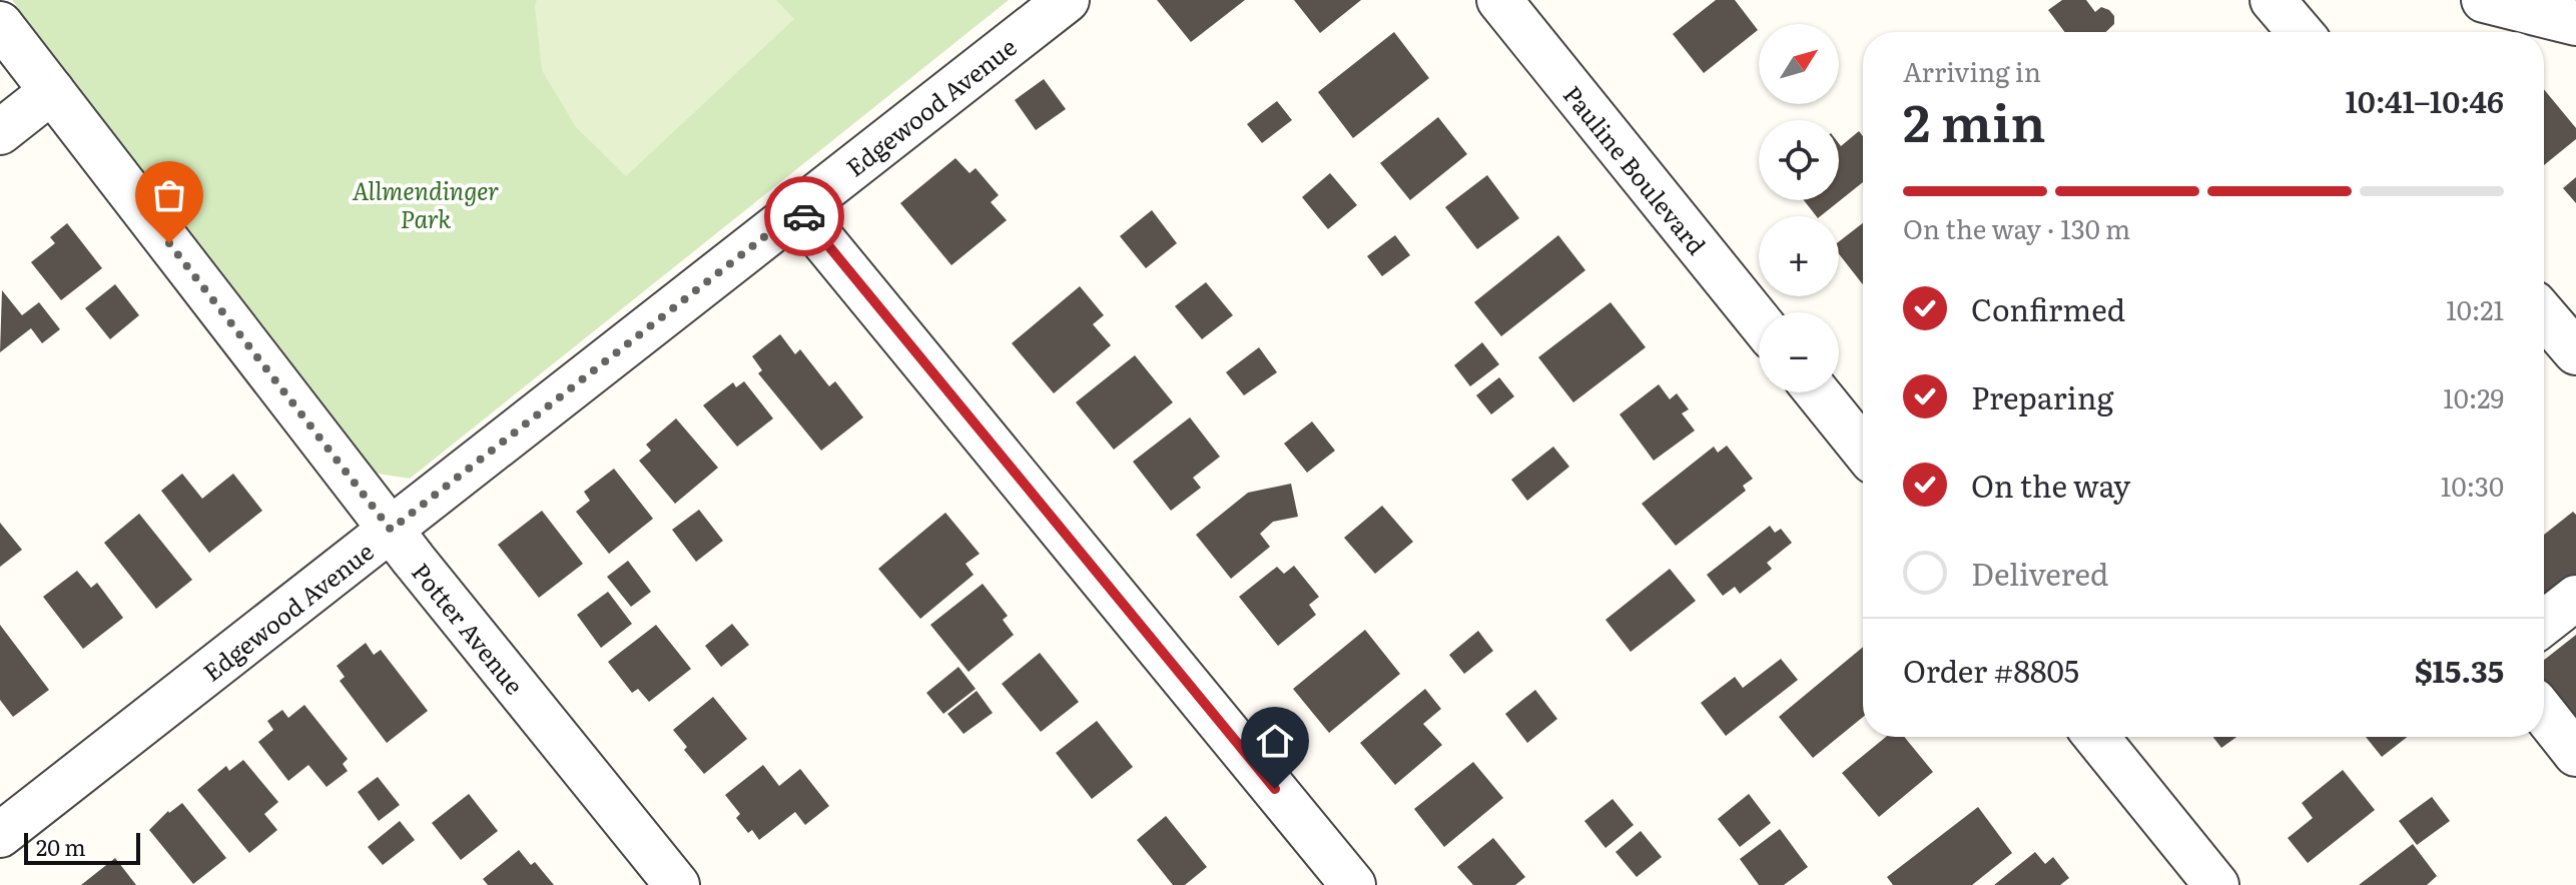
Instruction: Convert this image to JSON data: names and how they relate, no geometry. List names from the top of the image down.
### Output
{
  "streets": {
    "street": ["Edgewood Avenue", "Pauline Boulevard", "Potter Avenue"]
  },
  "crossings": [
    ["Edgewood Avenue", "Potter Avenue"]
  ],
  "parks": ["Allmendinger Park"],
  "scale_bar": "20 m",
  "north": "top right",
  "page": {
    "map_buttons": ["+", "−"],
    "heading": ["2 min", "Arriving in", "10:41–10:46"],
    "panel": ["Order #8805", "$15.35"],
    "bar": "On the way · 130 m",
    "list": [
      ["Confirmed", "10:21"],
      ["Preparing", "10:29"],
      ["On the way", "10:30"],
      "Delivered"
    ],
    "scale": "20 m"
  }
}
